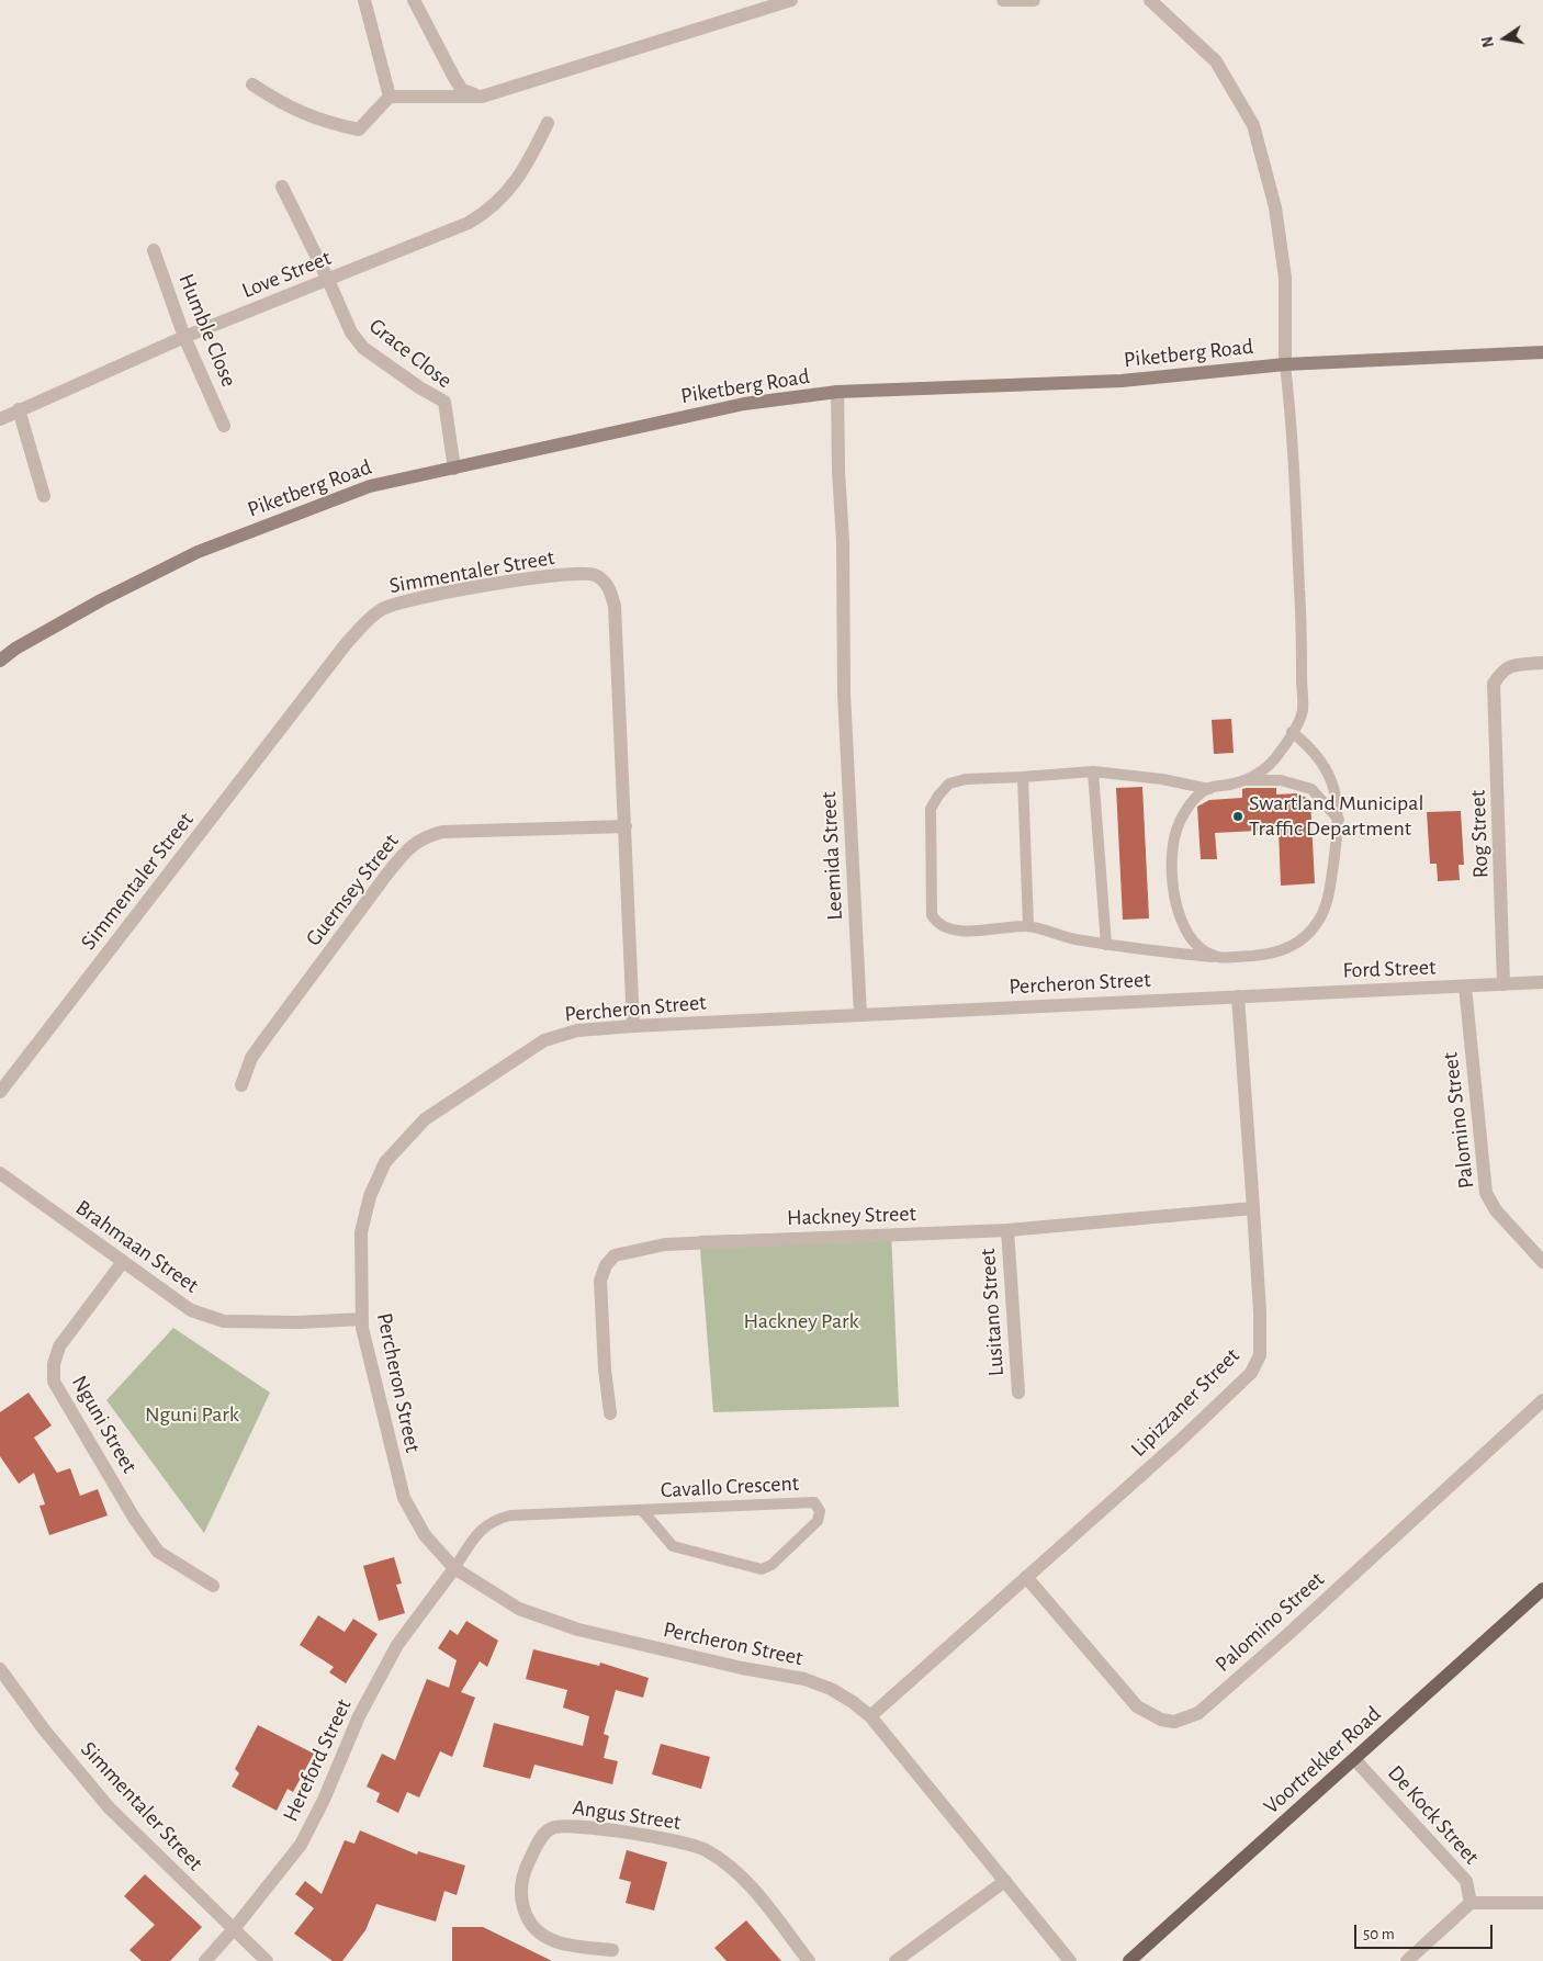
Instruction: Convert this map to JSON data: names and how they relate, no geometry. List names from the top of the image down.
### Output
{
  "streets": {
    "main road": ["Voortrekker Road"],
    "street": [
      "Love Street",
      "Humble Close",
      "Grace Close",
      "Piketberg Road",
      "Simmentaler Street",
      "Rog Street",
      "Leemida Street",
      "Guernsey Street",
      "Ford Street",
      "Percheron Street",
      "Palomino Street",
      "Hackney Street",
      "Brahmaan Street",
      "Lusitano Street",
      "Lipizzaner Street",
      "Nguni Street",
      "Hereford Street",
      "Angus Street",
      "De Kock Street"
    ],
    "lane": ["Cavallo Crescent"]
  },
  "crossings": [
    ["Love Street", "Humble Close"],
    ["Love Street", "Grace Close"],
    ["Grace Close", "Piketberg Road"],
    ["Piketberg Road", "Leemida Street"],
    ["Simmentaler Street", "Guernsey Street"],
    ["Simmentaler Street", "Percheron Street"],
    ["Simmentaler Street", "Hereford Street"],
    ["Rog Street", "Ford Street"],
    ["Leemida Street", "Percheron Street"],
    ["Ford Street", "Percheron Street"],
    ["Ford Street", "Palomino Street"],
    ["Ford Street", "Lipizzaner Street"],
    ["Percheron Street", "Brahmaan Street"],
    ["Percheron Street", "Lipizzaner Street"],
    ["Percheron Street", "Cavallo Crescent"],
    ["Percheron Street", "Hereford Street"],
    ["Palomino Street", "Lipizzaner Street"],
    ["Hackney Street", "Lusitano Street"],
    ["Hackney Street", "Lipizzaner Street"],
    ["Brahmaan Street", "Nguni Street"],
    ["Cavallo Crescent", "Hereford Street"],
    ["Voortrekker Road", "De Kock Street"]
  ],
  "parks": ["Hackney Park", "Nguni Park"],
  "places": ["Swartland Municipal Traffic Department"],
  "scale_bar": "50 m",
  "north": "left"
}
